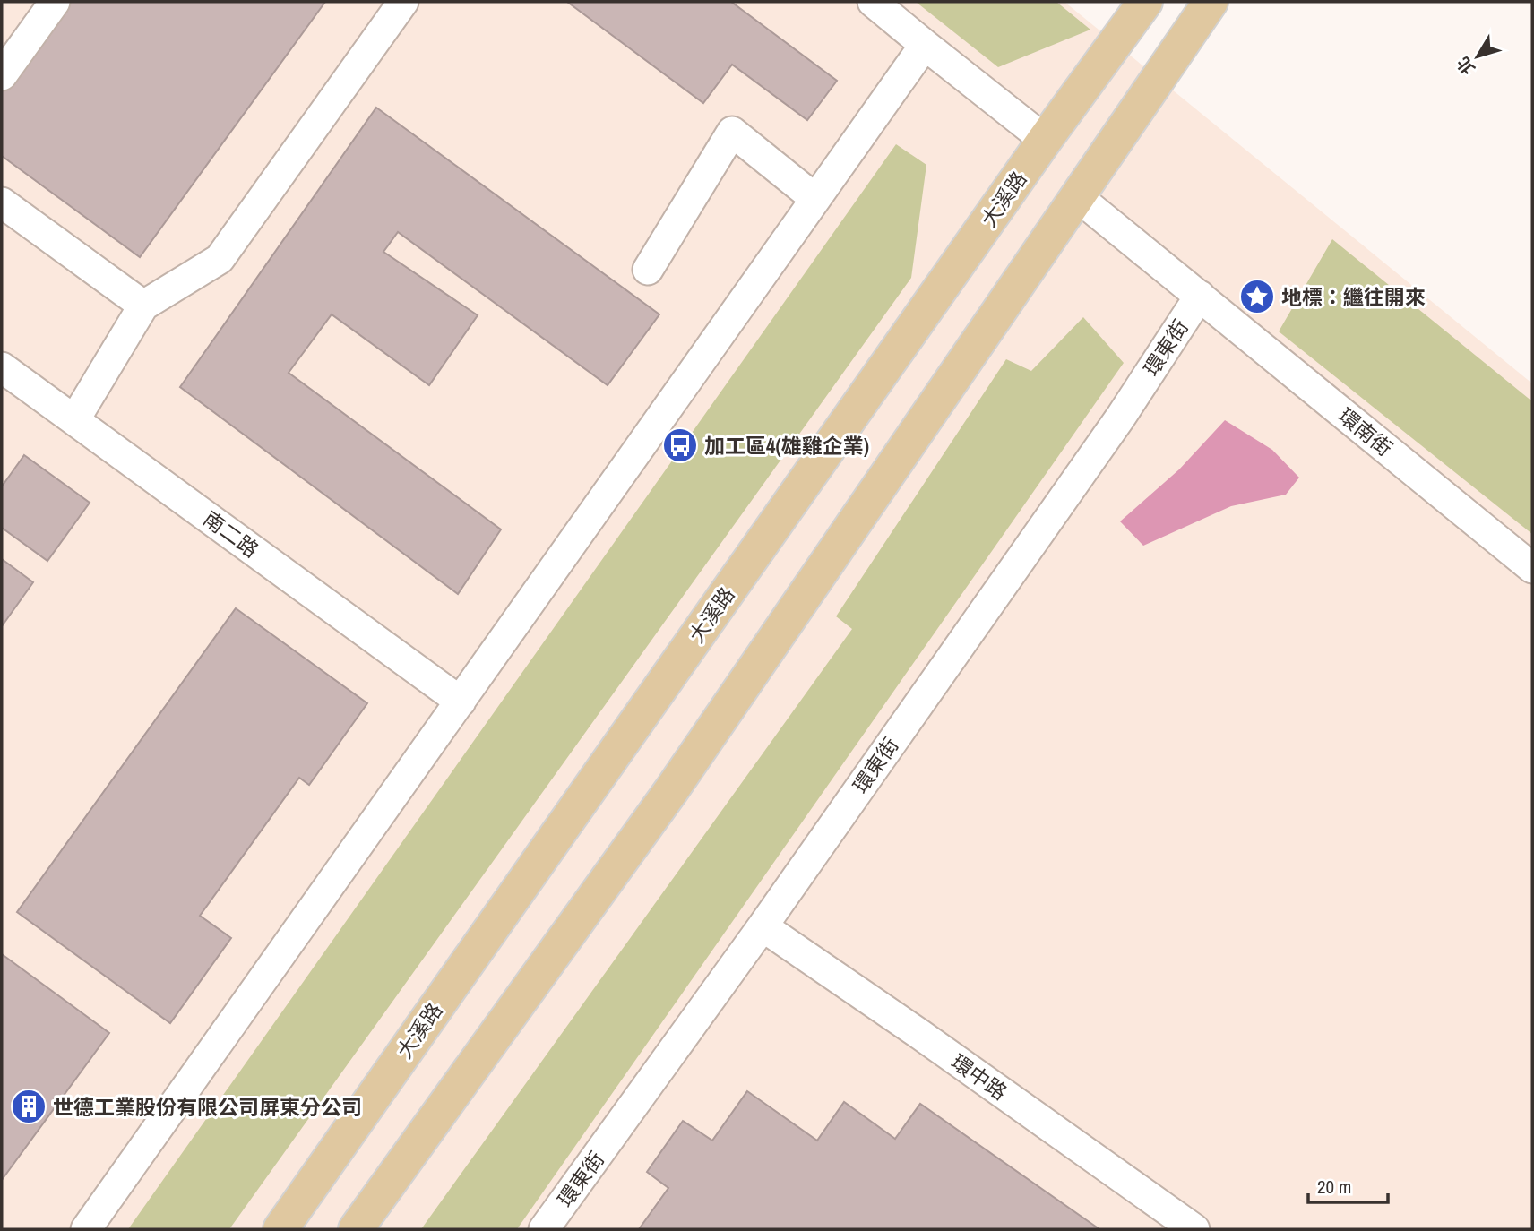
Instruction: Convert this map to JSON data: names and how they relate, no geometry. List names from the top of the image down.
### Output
{
  "streets": {
    "main road": ["大溪路"],
    "street": [
      "環東街",
      "環南街",
      "南二路",
      "環中路"
    ]
  },
  "crossings": [
    ["環東街", "環南街"],
    ["環東街", "環中路"]
  ],
  "places": {
    "place": ["地標：繼往開來"],
    "bus stop": ["加工區4(雄雞企業)"],
    "building": ["世德工業股份有限公司屏東分公司"]
  },
  "scale_bar": "20 m",
  "north": "bottom left"
}
